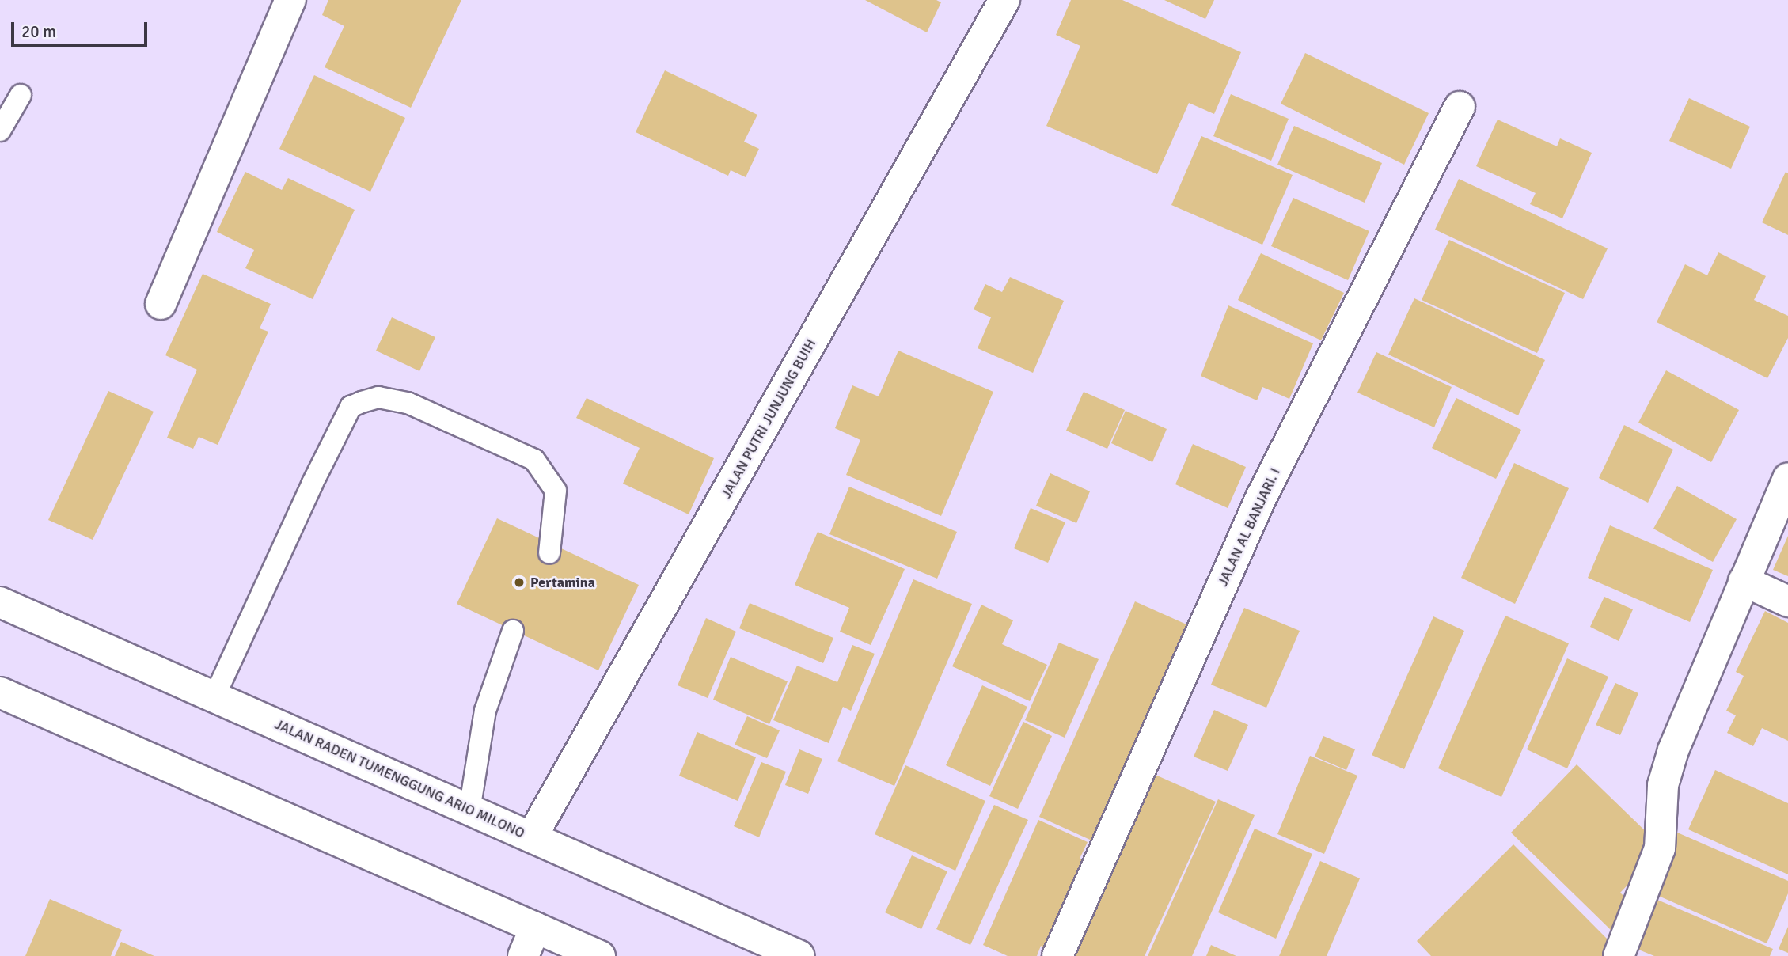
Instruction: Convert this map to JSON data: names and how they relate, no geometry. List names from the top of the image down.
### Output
{
  "streets": {
    "main road": ["JALAN PUTRI JUNJUNG BUIH", "JALAN AL BANJARI. I", "JALAN RADEN TUMENGGUNG ARIO MILONO"]
  },
  "crossings": [
    ["JALAN PUTRI JUNJUNG BUIH", "JALAN RADEN TUMENGGUNG ARIO MILONO"]
  ],
  "places": ["Pertamina"],
  "scale_bar": "20 m"
}
